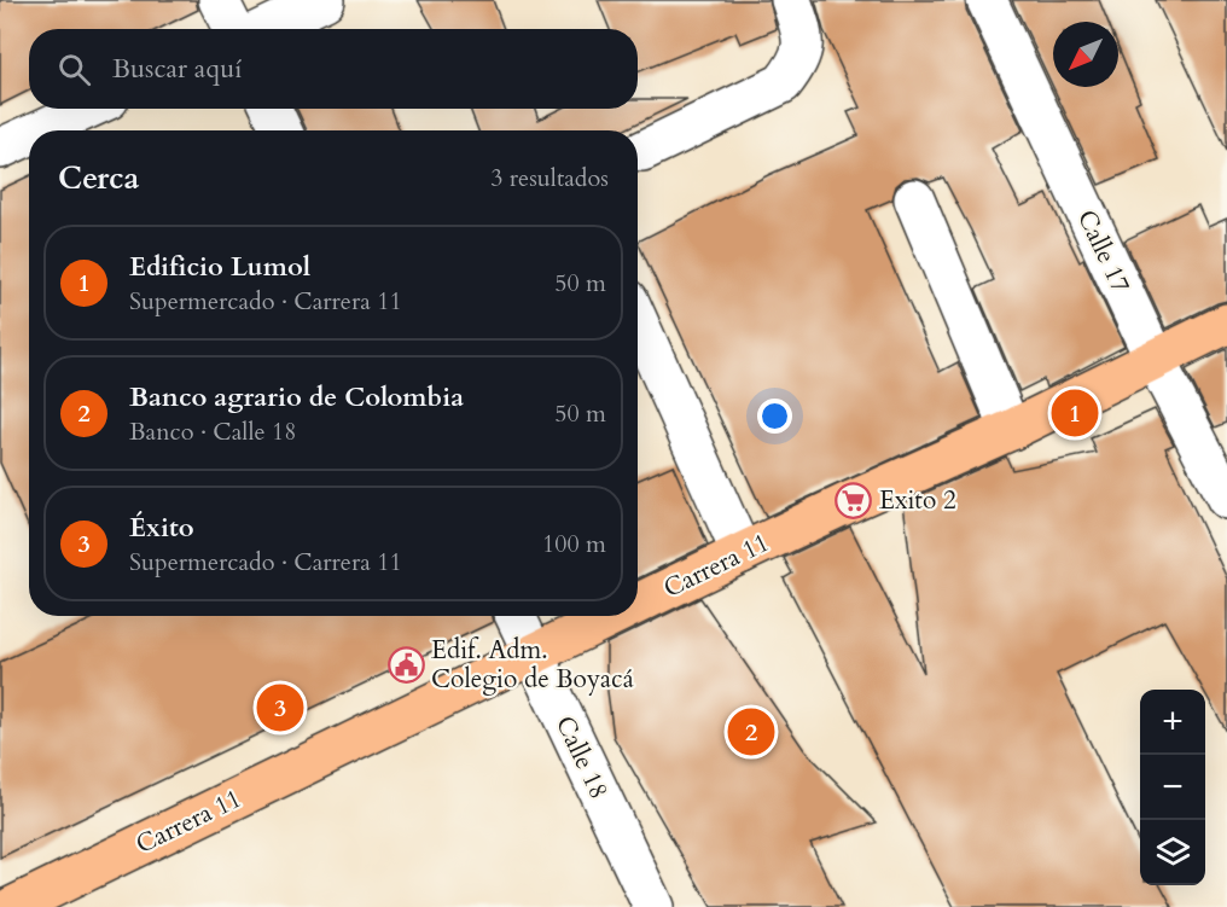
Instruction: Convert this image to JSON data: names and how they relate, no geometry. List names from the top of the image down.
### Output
{
  "streets": {
    "main road": ["Carrera 11"],
    "street": ["Calle 17", "Calle 18"]
  },
  "crossings": [
    ["Calle 17", "Carrera 11"],
    ["Carrera 11", "Calle 18"]
  ],
  "places": {
    "supermarket": ["Exito 2"],
    "public building": ["Edif. Adm. Colegio de Boyacá"]
  },
  "north": "bottom left",
  "page": {
    "search": "Buscar aquí",
    "heading": ["Cerca", "3 resultados"],
    "list": [
      {
        "mark": "1",
        "name": "Edificio Lumol",
        "note": "Supermercado · Carrera 11",
        "value": "50 m"
      },
      {
        "mark": "2",
        "name": "Banco agrario de Colombia",
        "note": "Banco · Calle 18",
        "value": "50 m"
      },
      {
        "mark": "3",
        "name": "Éxito",
        "note": "Supermercado · Carrera 11",
        "value": "100 m"
      }
    ],
    "pins": ["1", "3", "2"],
    "map_buttons": ["+", "−"]
  }
}
